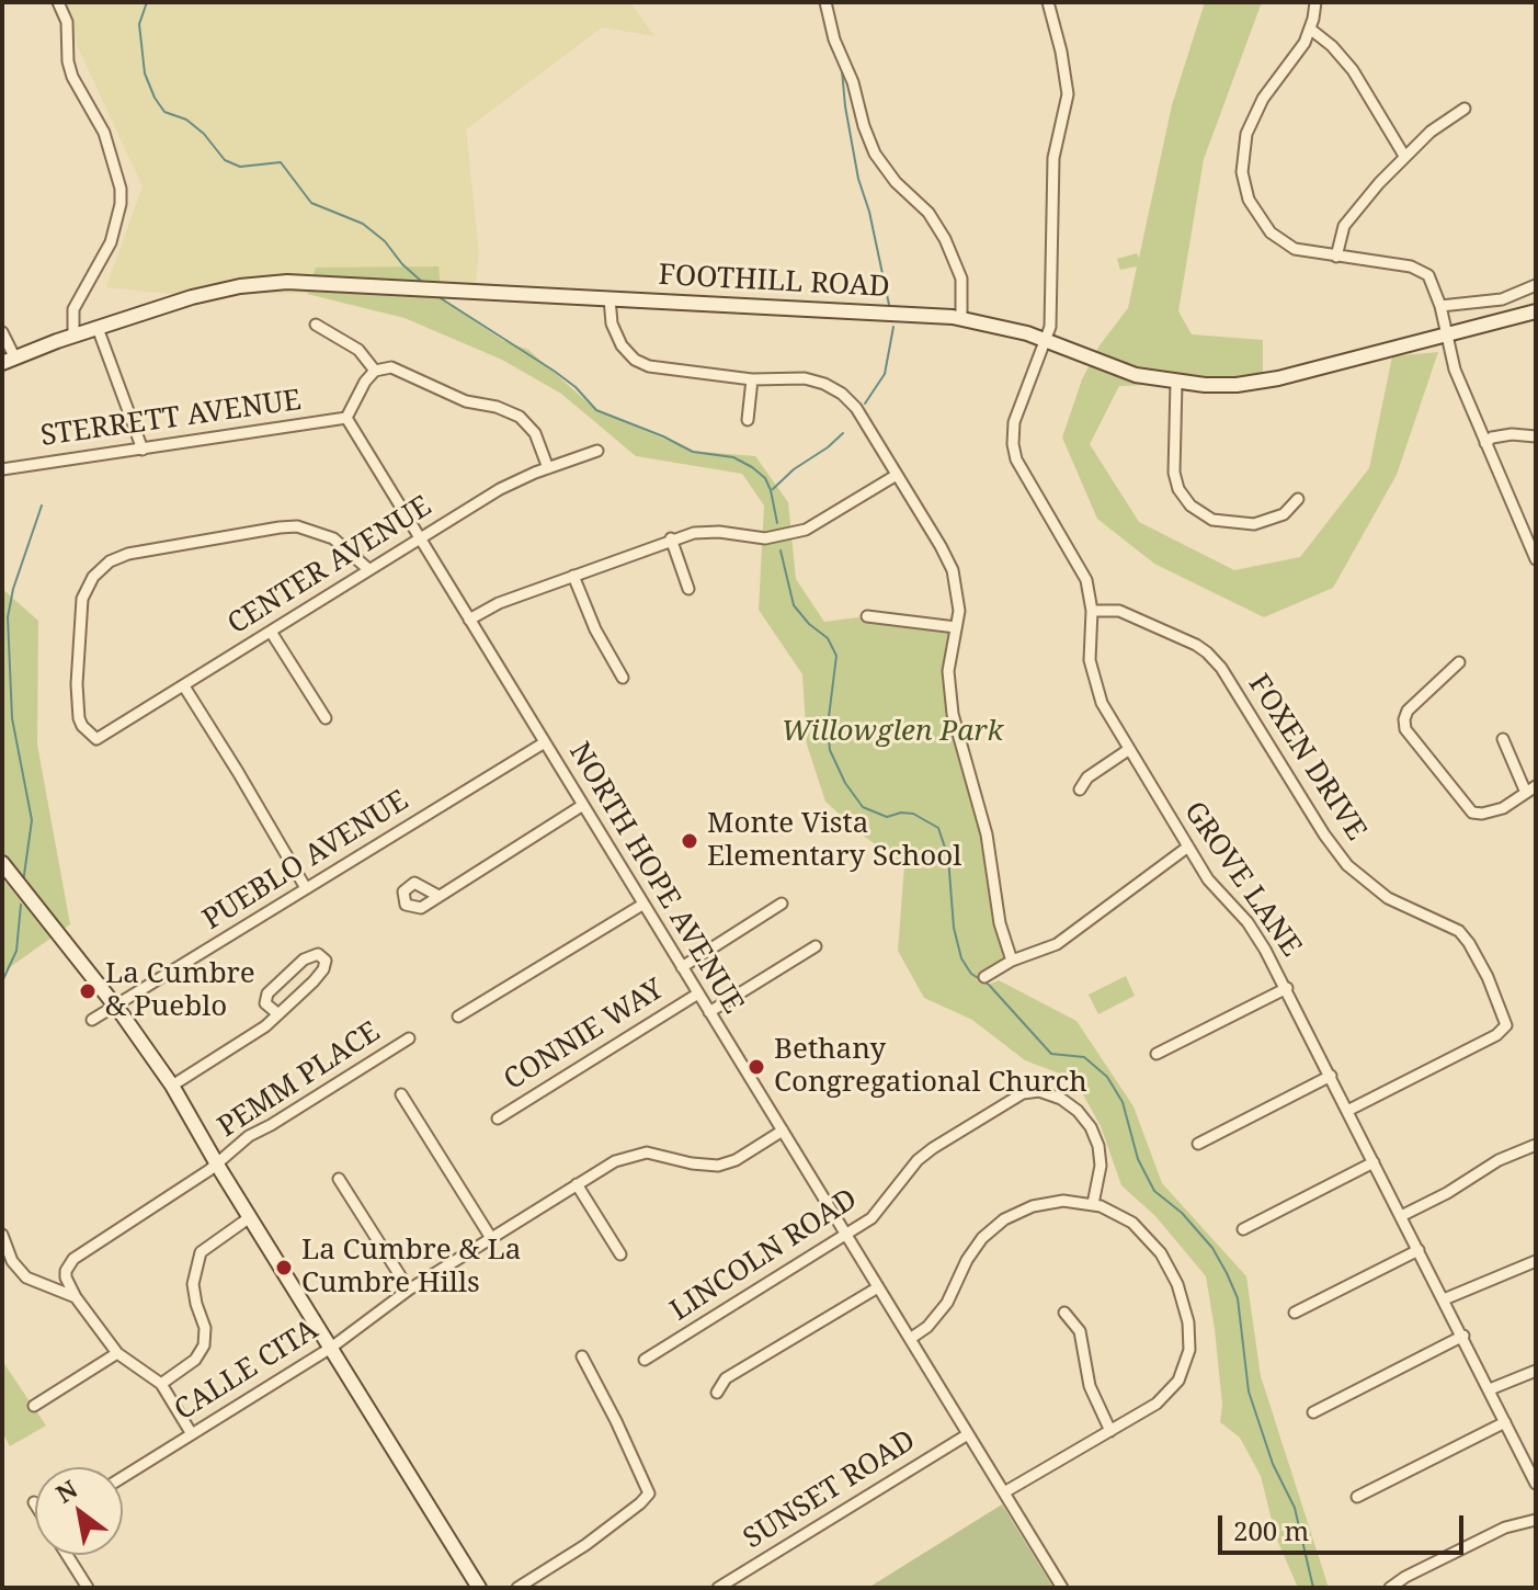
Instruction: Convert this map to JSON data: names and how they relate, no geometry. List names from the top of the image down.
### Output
{
  "streets": {
    "main road": ["FOOTHILL ROAD"],
    "street": [
      "STERRETT AVENUE",
      "CENTER AVENUE",
      "FOXEN DRIVE",
      "PUEBLO AVENUE",
      "NORTH HOPE AVENUE",
      "GROVE LANE",
      "CONNIE WAY",
      "PEMM PLACE",
      "LINCOLN ROAD",
      "CALLE CITA",
      "SUNSET ROAD"
    ]
  },
  "crossings": [
    ["FOOTHILL ROAD", "GROVE LANE"],
    ["STERRETT AVENUE", "NORTH HOPE AVENUE"],
    ["CENTER AVENUE", "NORTH HOPE AVENUE"],
    ["FOXEN DRIVE", "GROVE LANE"],
    ["PUEBLO AVENUE", "NORTH HOPE AVENUE"],
    ["NORTH HOPE AVENUE", "CONNIE WAY"],
    ["NORTH HOPE AVENUE", "LINCOLN ROAD"],
    ["NORTH HOPE AVENUE", "CALLE CITA"],
    ["NORTH HOPE AVENUE", "SUNSET ROAD"],
    ["LINCOLN ROAD", "SUNSET ROAD"]
  ],
  "parks": ["Willowglen Park"],
  "places": [
    "Monte Vista Elementary School",
    "La Cumbre & Pueblo",
    "Bethany Congregational Church",
    "La Cumbre & La Cumbre Hills"
  ],
  "scale_bar": "200 m",
  "north": "top left"
}
